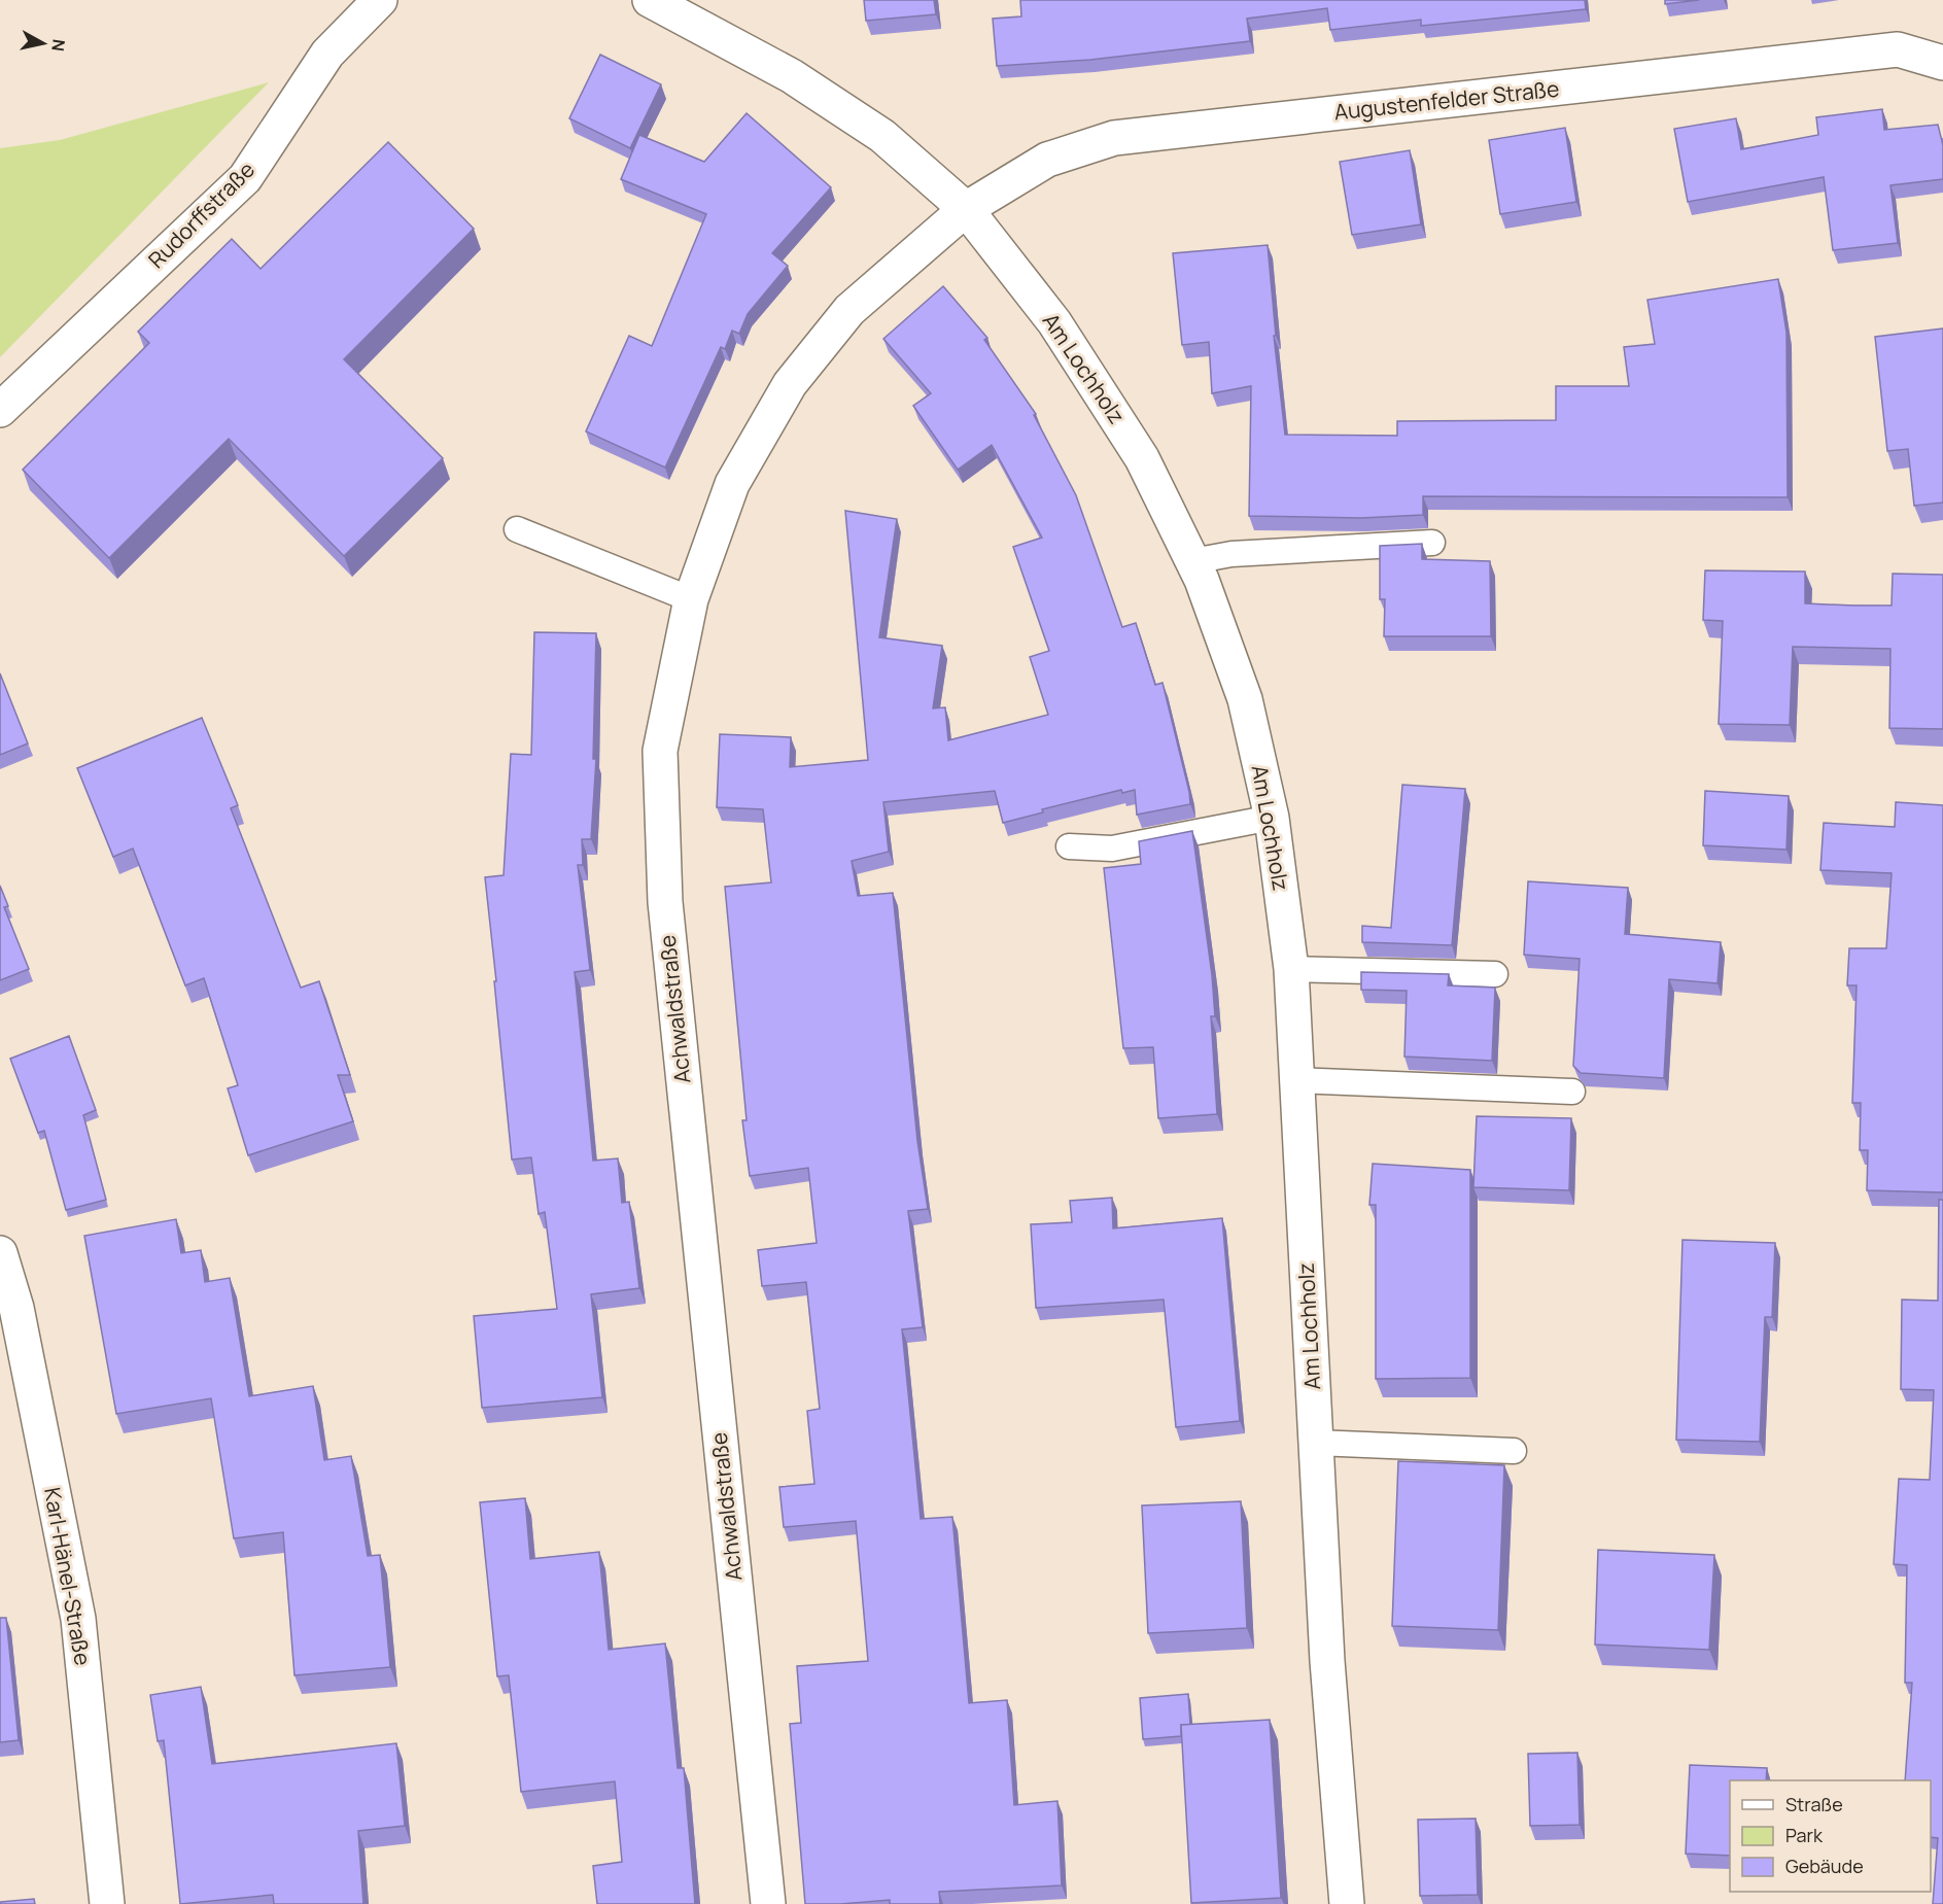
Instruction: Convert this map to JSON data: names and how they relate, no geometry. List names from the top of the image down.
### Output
{
  "streets": {
    "street": [
      "Augustenfelder Straße",
      "Rudorffstraße",
      "Am Lochholz",
      "Achwaldstraße",
      "Karl-Hänel-Straße"
    ]
  },
  "crossings": [
    ["Augustenfelder Straße", "Am Lochholz"],
    ["Augustenfelder Straße", "Achwaldstraße"],
    ["Am Lochholz", "Achwaldstraße"]
  ],
  "legend": ["Straße", "Park", "Gebäude"],
  "north": "right"
}
